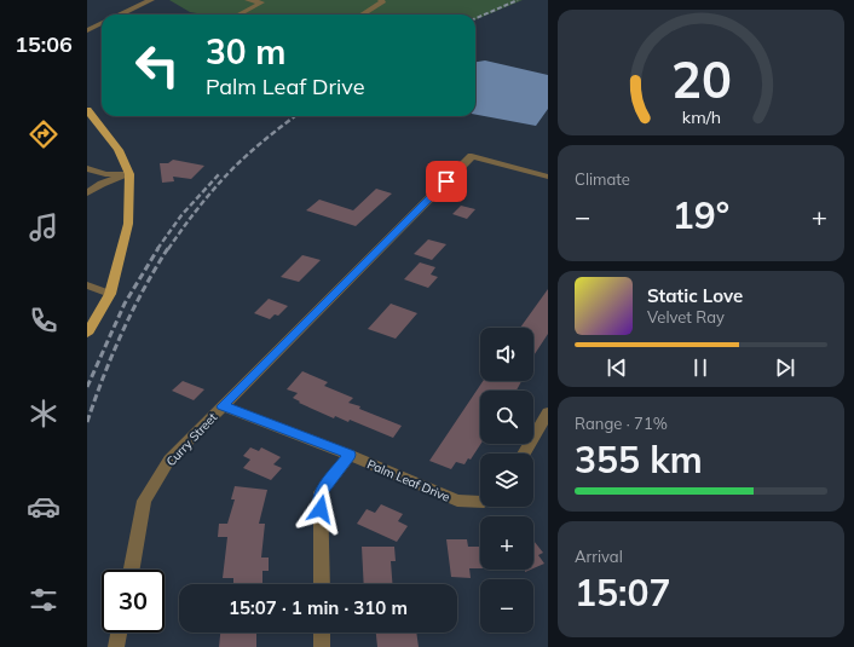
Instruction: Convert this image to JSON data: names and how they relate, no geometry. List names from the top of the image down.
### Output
{
  "streets": {
    "street": ["Curry Street", "Palm Leaf Drive"]
  },
  "crossings": [
    ["Curry Street", "Palm Leaf Drive"]
  ],
  "page": {
    "tabs": "15:06",
    "turn": ["30 m", "Palm Leaf Drive"],
    "tile": [
      "Climate",
      ["Range · 71%", "355 km"],
      ["Arrival", "15:07"]
    ],
    "heat": ["−", "19°", "+"],
    "song": ["Static Love", "Velvet Ray"],
    "map_buttons": ["+", "−"],
    "limit": "30",
    "trip": "15:07 · 1 min · 310 m",
    "gauge": ["20", "km/h"]
  }
}
